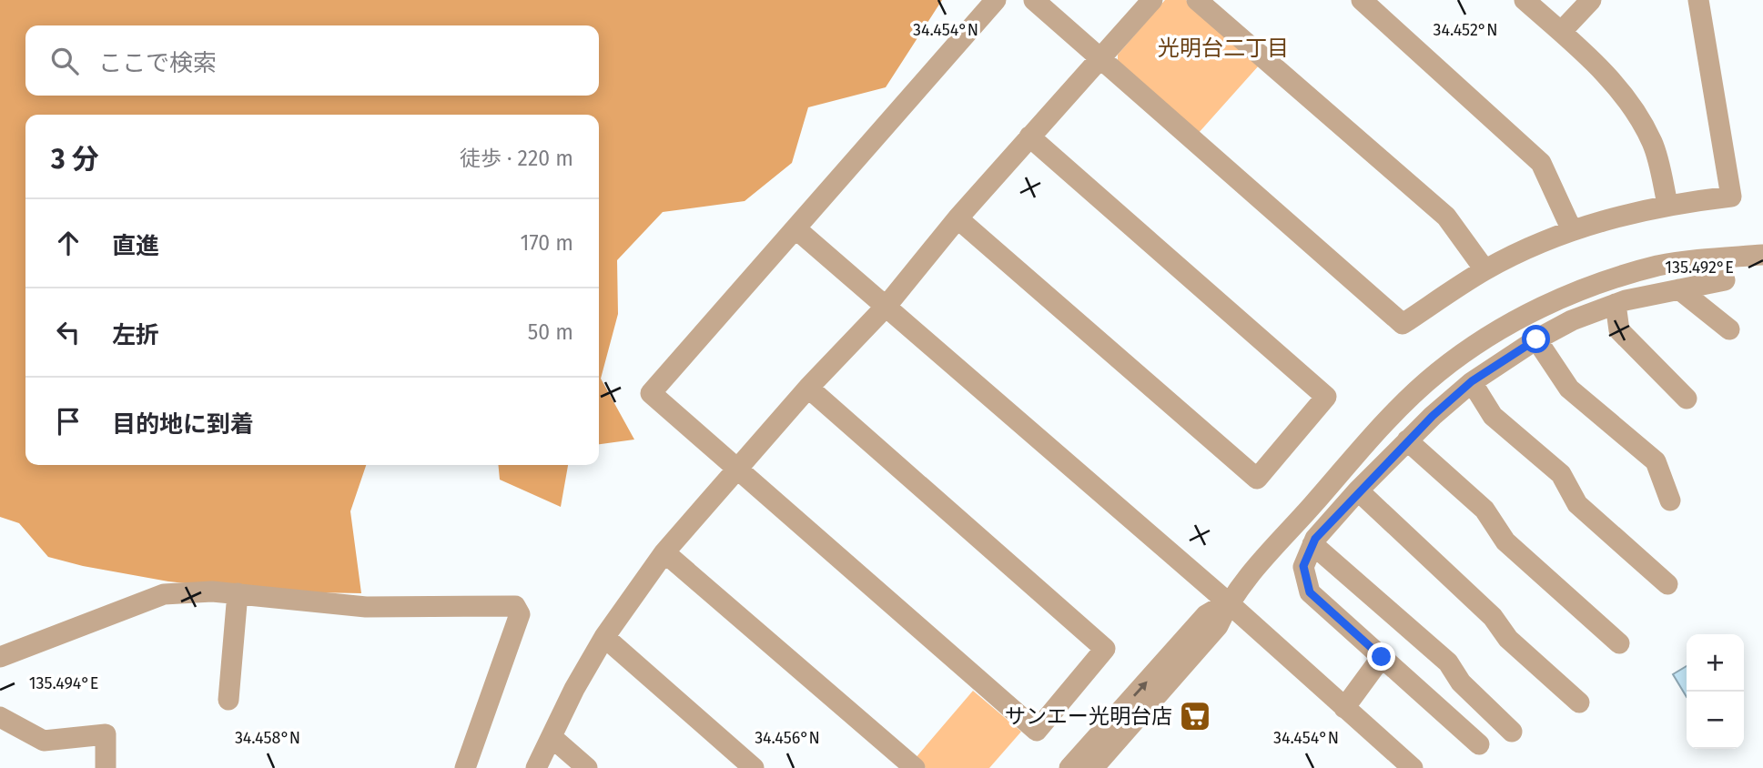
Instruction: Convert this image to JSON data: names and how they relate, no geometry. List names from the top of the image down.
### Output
{
  "districts": ["光明台二丁目"],
  "places": {
    "supermarket": ["サンエー光明台店"]
  },
  "page": {
    "search": "ここで検索",
    "heading": ["3 分", "徒歩 · 220 m"],
    "list": [
      ["直進", "170 m"],
      ["左折", "50 m"],
      "目的地に到着"
    ],
    "map_buttons": ["+", "−"]
  },
  "coordinates": [
    "34.454°N",
    "34.452°N",
    "135.492°E",
    "135.494°E",
    "34.458°N",
    "34.456°N"
  ]
}
